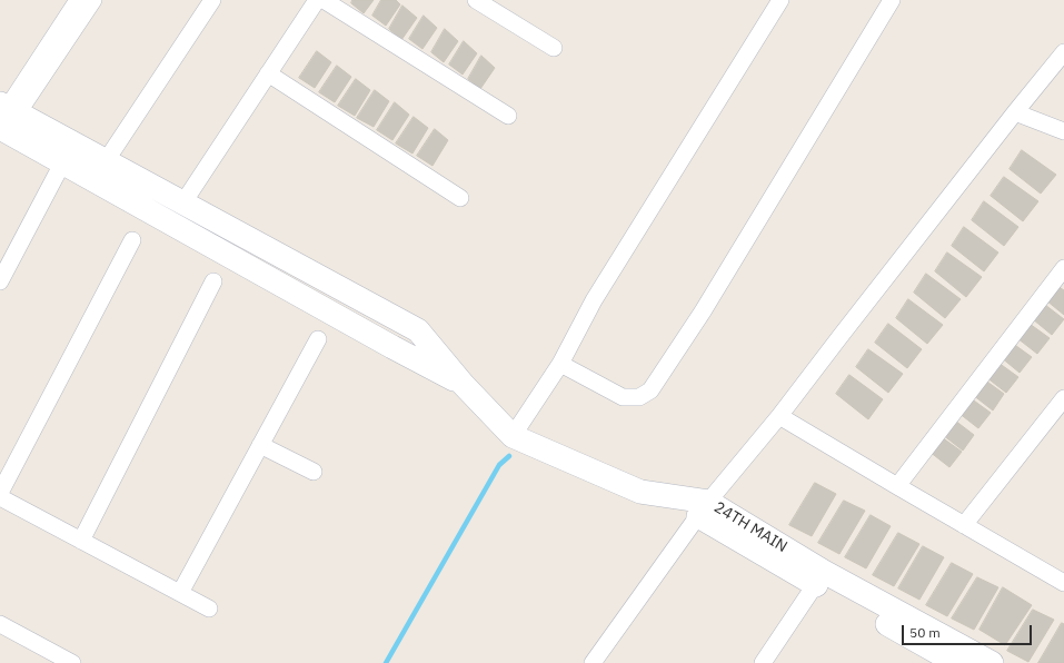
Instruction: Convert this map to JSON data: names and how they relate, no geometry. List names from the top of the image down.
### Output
{
  "streets": {
    "street": ["24TH MAIN"]
  },
  "scale_bar": "50 m"
}
